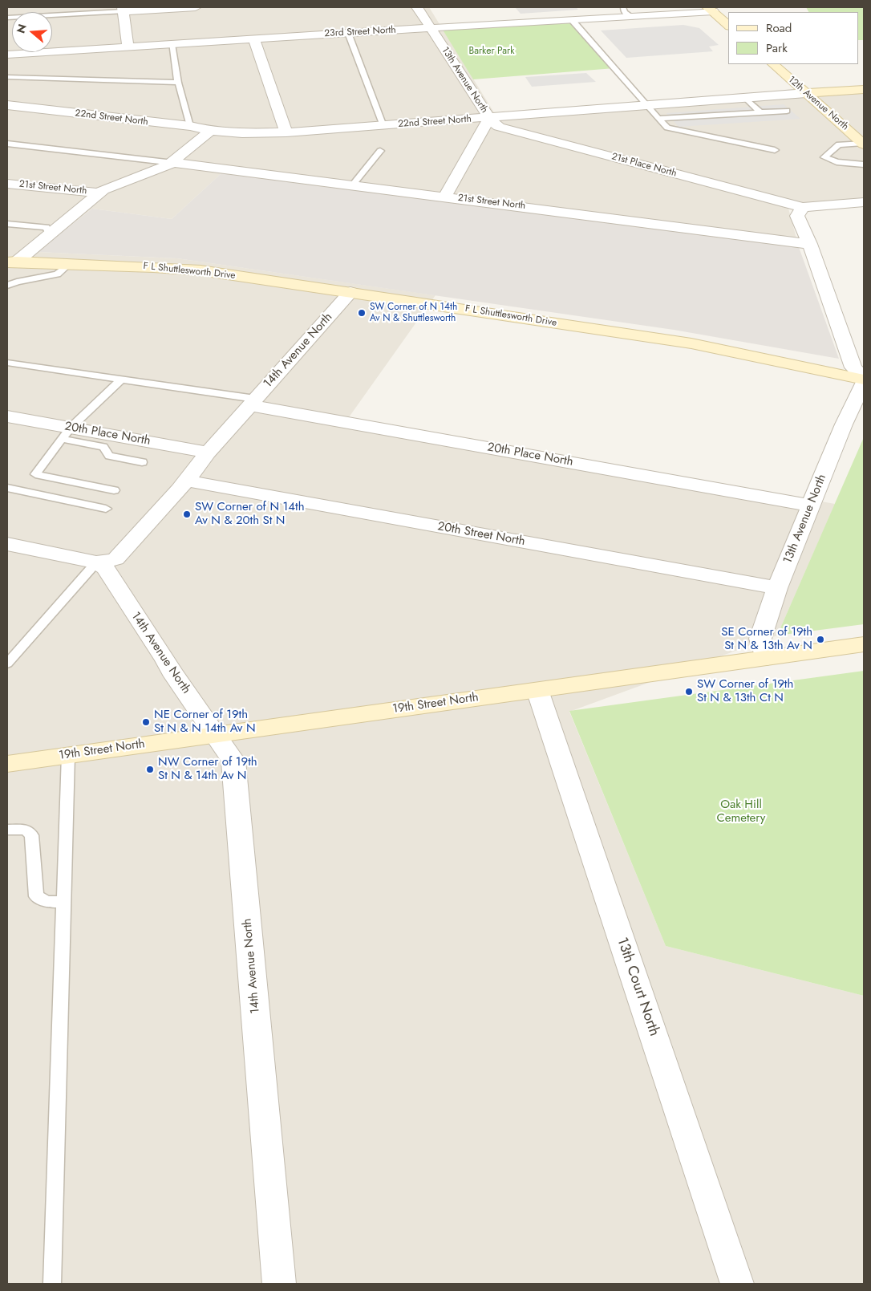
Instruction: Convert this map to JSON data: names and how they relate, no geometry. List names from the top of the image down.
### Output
{
  "streets": {
    "street": [
      "23rd Street North",
      "13th Avenue North",
      "12th Avenue North",
      "22nd Street North",
      "21st Place North",
      "21st Street North",
      "F L Shuttlesworth Drive",
      "14th Avenue North",
      "20th Place North",
      "20th Street North",
      "19th Street North",
      "13th Court North"
    ]
  },
  "crossings": [
    ["23rd Street North", "13th Avenue North"],
    ["13th Avenue North", "22nd Street North"],
    ["13th Avenue North", "21st Place North"],
    ["13th Avenue North", "21st Street North"],
    ["13th Avenue North", "20th Place North"],
    ["13th Avenue North", "20th Street North"],
    ["13th Avenue North", "19th Street North"],
    ["12th Avenue North", "22nd Street North"],
    ["22nd Street North", "21st Place North"],
    ["F L Shuttlesworth Drive", "14th Avenue North"],
    ["14th Avenue North", "20th Place North"],
    ["14th Avenue North", "20th Street North"],
    ["14th Avenue North", "19th Street North"],
    ["19th Street North", "13th Court North"]
  ],
  "parks": ["Barker Park", "Oak Hill Cemetery"],
  "places": [
    "SW Corner of N 14th Av N & Shuttlesworth",
    "SW Corner of N 14th Av N & 20th St N",
    "SE Corner of 19th St N & 13th Av N",
    "SW Corner of 19th St N & 13th Ct N",
    "NE Corner of 19th St N & N 14th Av N",
    "NW Corner of 19th St N & 14th Av N"
  ],
  "legend": ["Road", "Park"],
  "north": "left"
}
